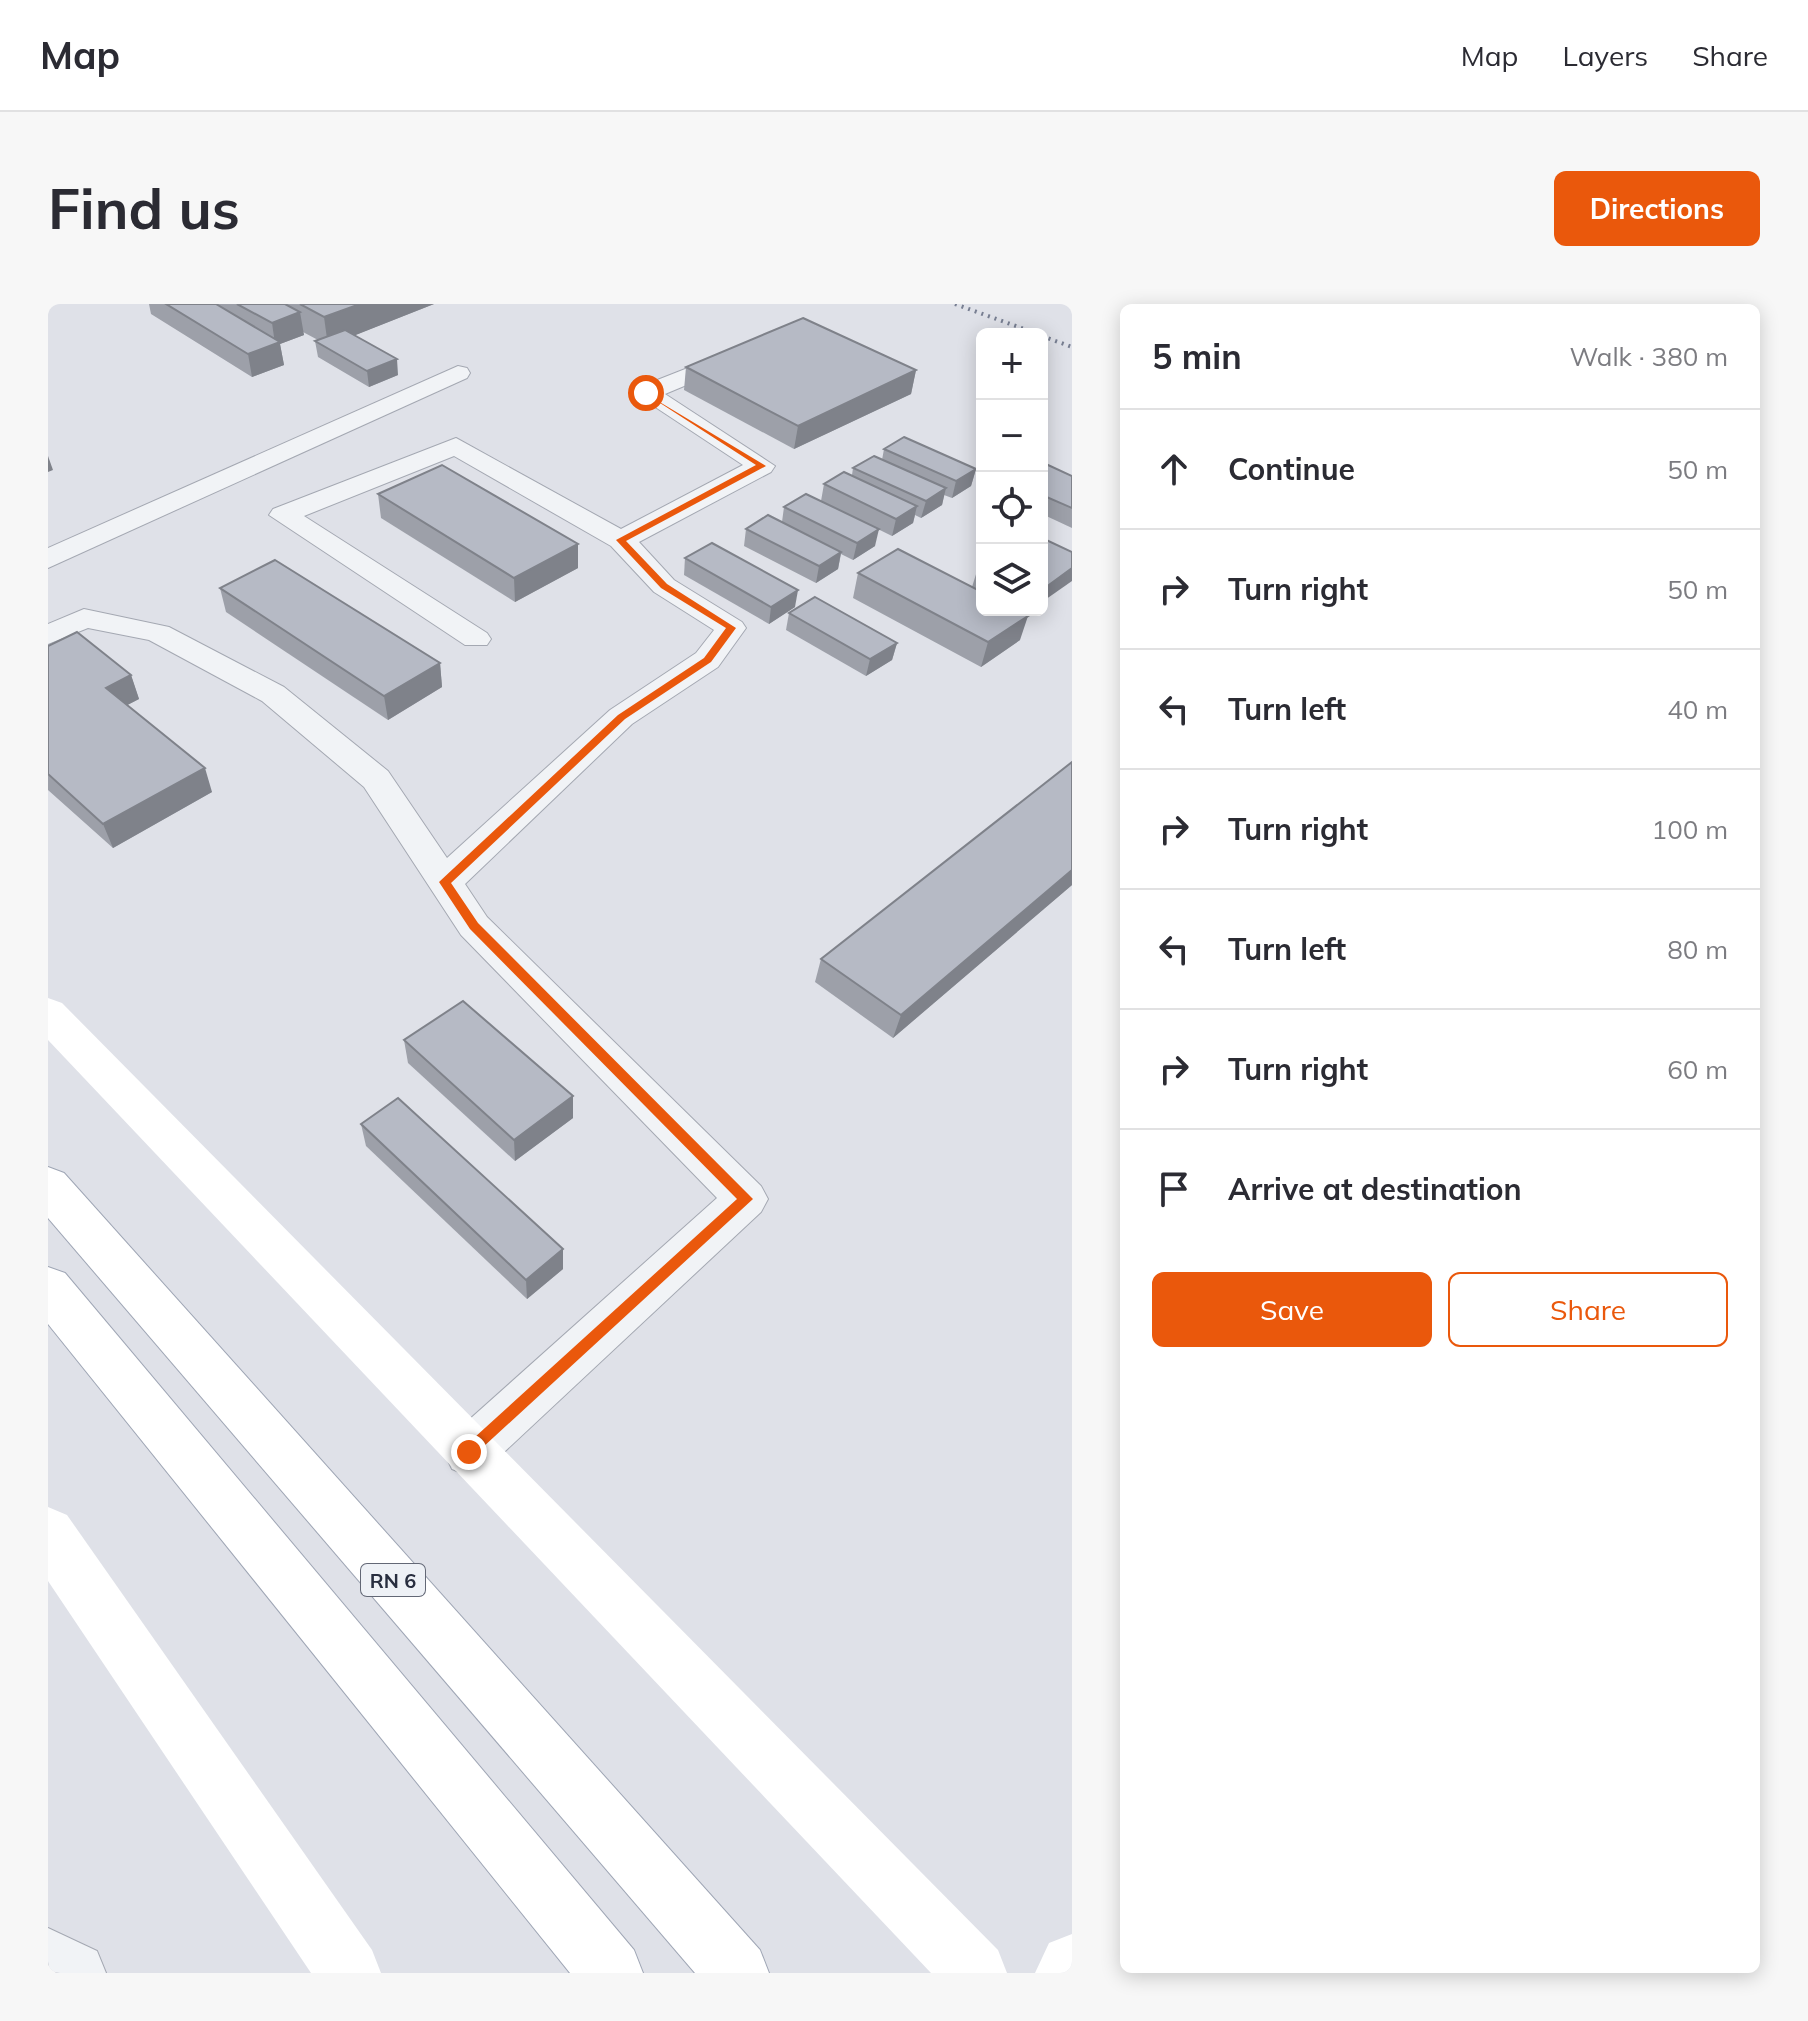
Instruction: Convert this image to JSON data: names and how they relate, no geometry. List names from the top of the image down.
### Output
{
  "streets": {
    "main road": ["RN 6"]
  },
  "page": {
    "header": "Map",
    "nav": ["Map", "Layers", "Share"],
    "buttons": [
      "Directions",
      ["Save", "Share"]
    ],
    "title": "Find us",
    "heading": ["5 min", "Walk · 380 m"],
    "map_buttons": ["+", "−"],
    "list": [
      ["Continue", "50 m"],
      ["Turn right", "50 m"],
      ["Turn left", "40 m"],
      ["Turn right", "100 m"],
      ["Turn left", "80 m"],
      ["Turn right", "60 m"],
      "Arrive at destination"
    ]
  }
}
